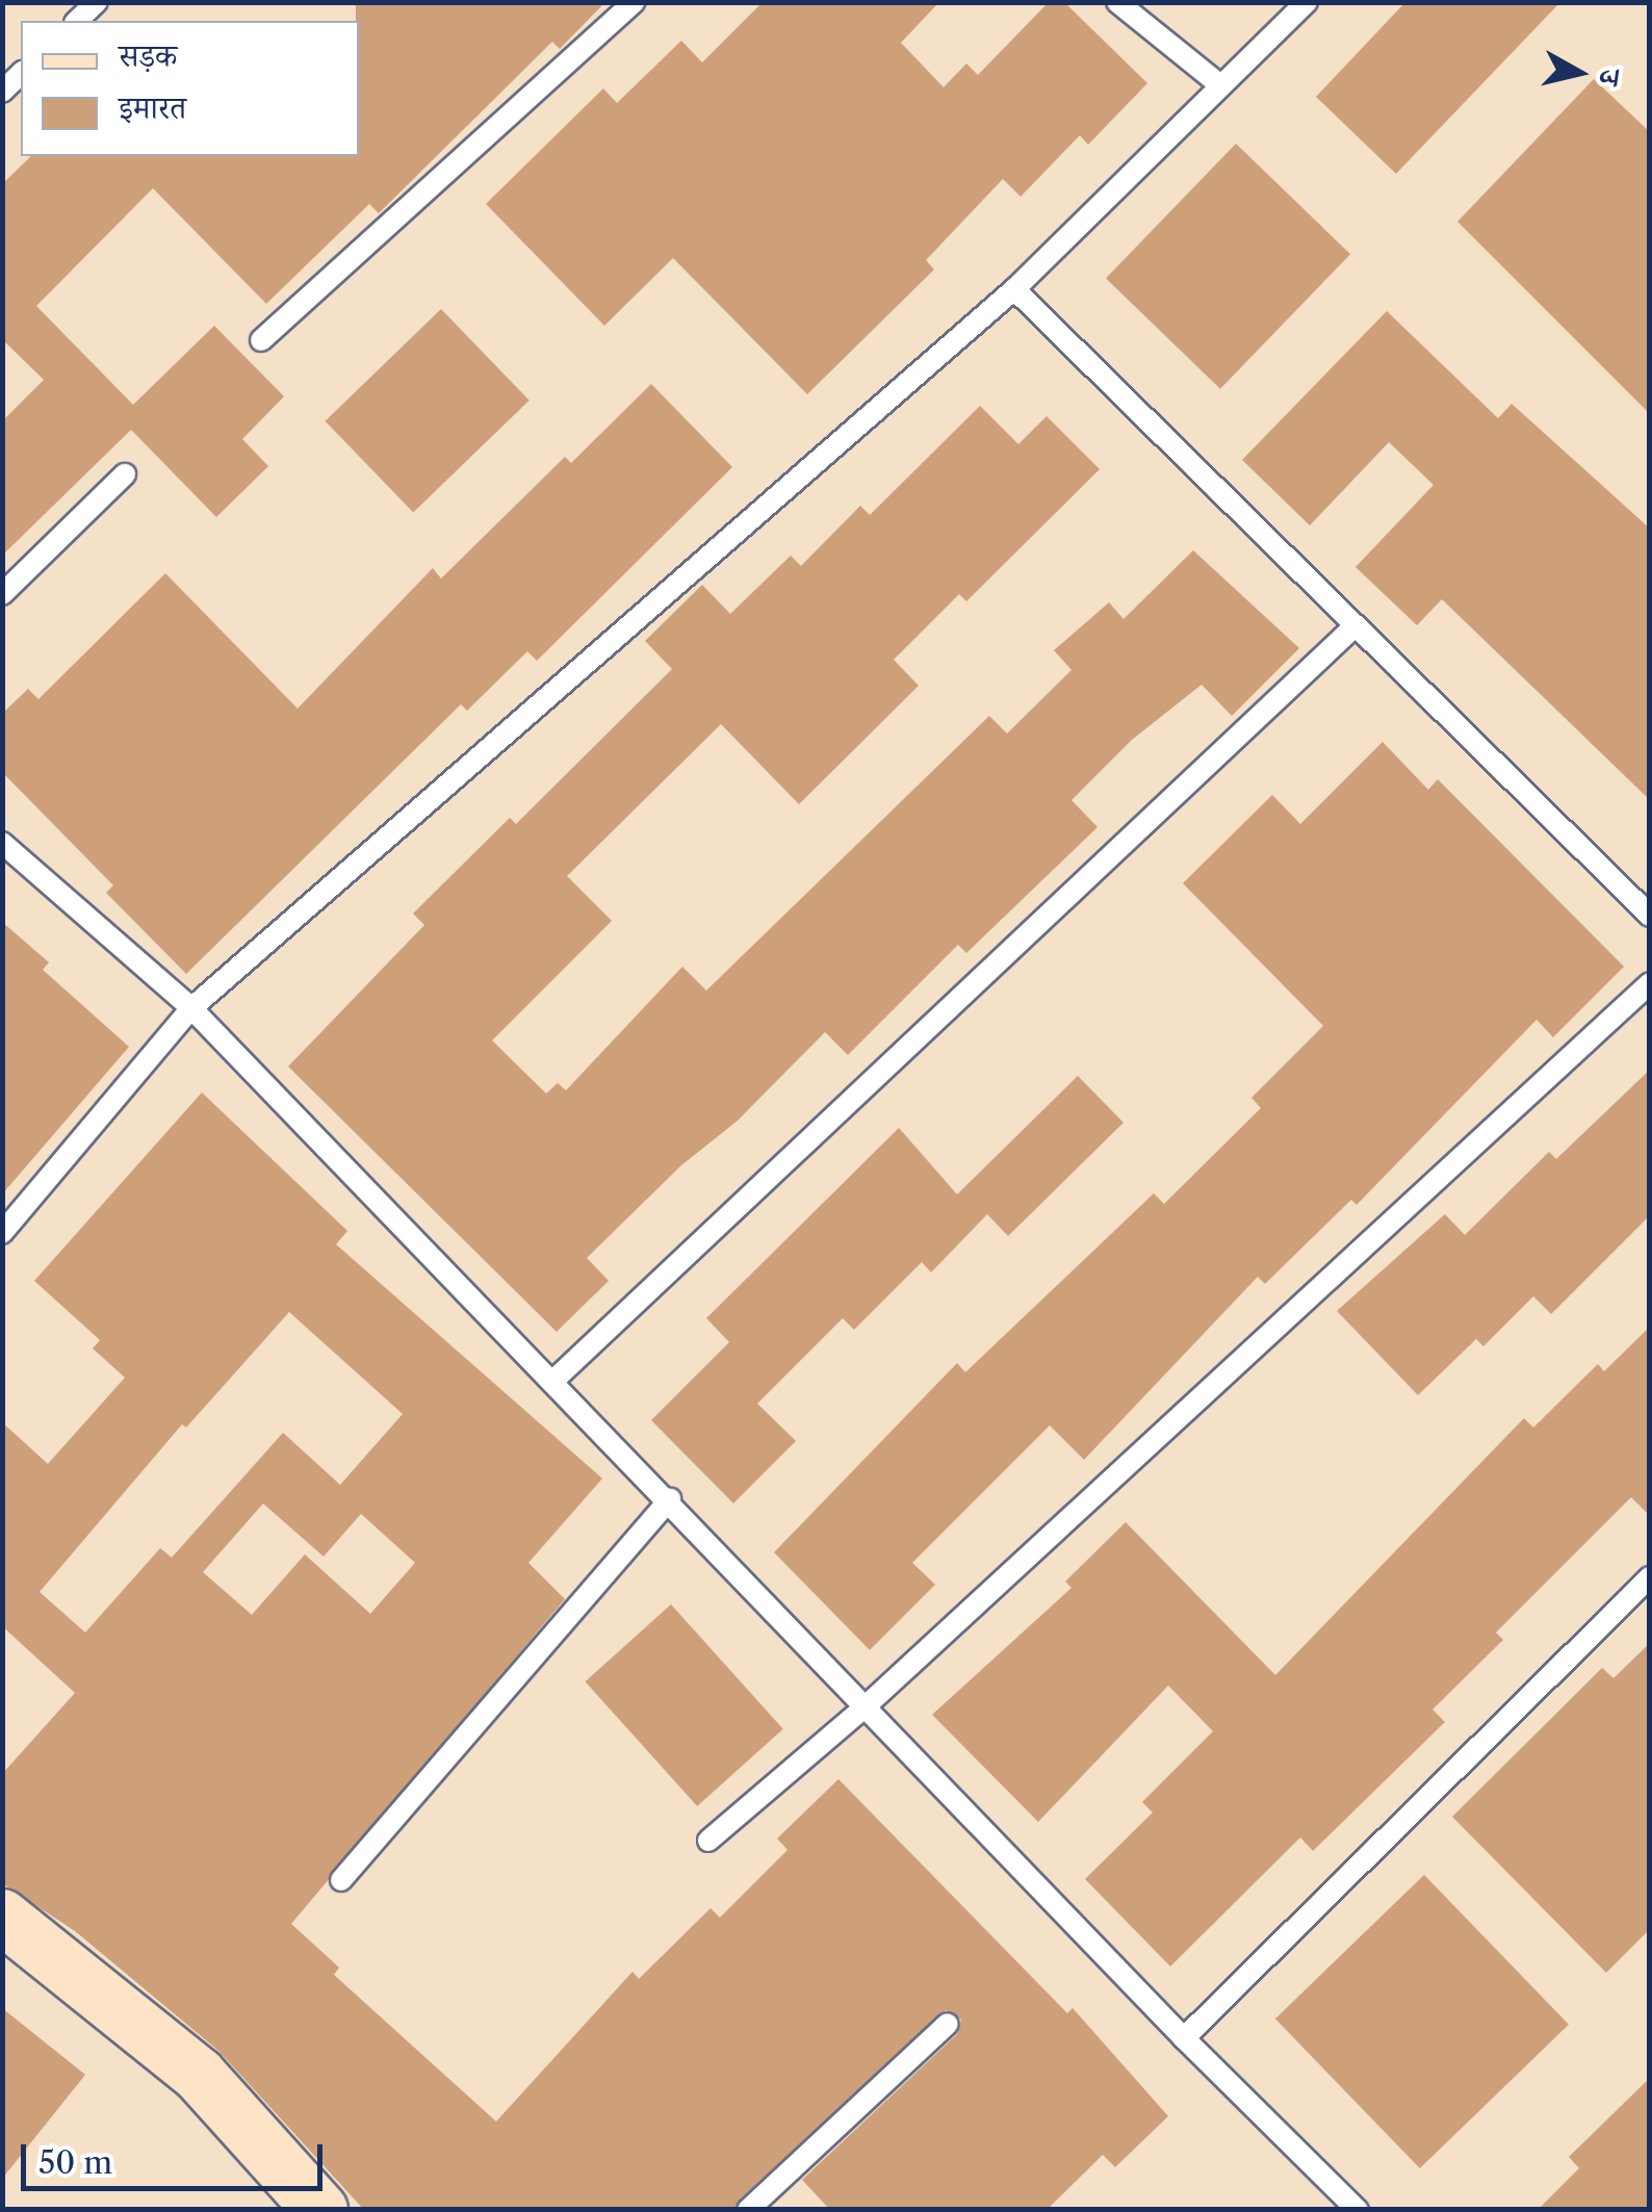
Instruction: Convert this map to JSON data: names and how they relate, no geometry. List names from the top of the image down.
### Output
{
  "legend": ["सड़क", "इमारत"],
  "scale_bar": "50 m",
  "north": "right"
}
